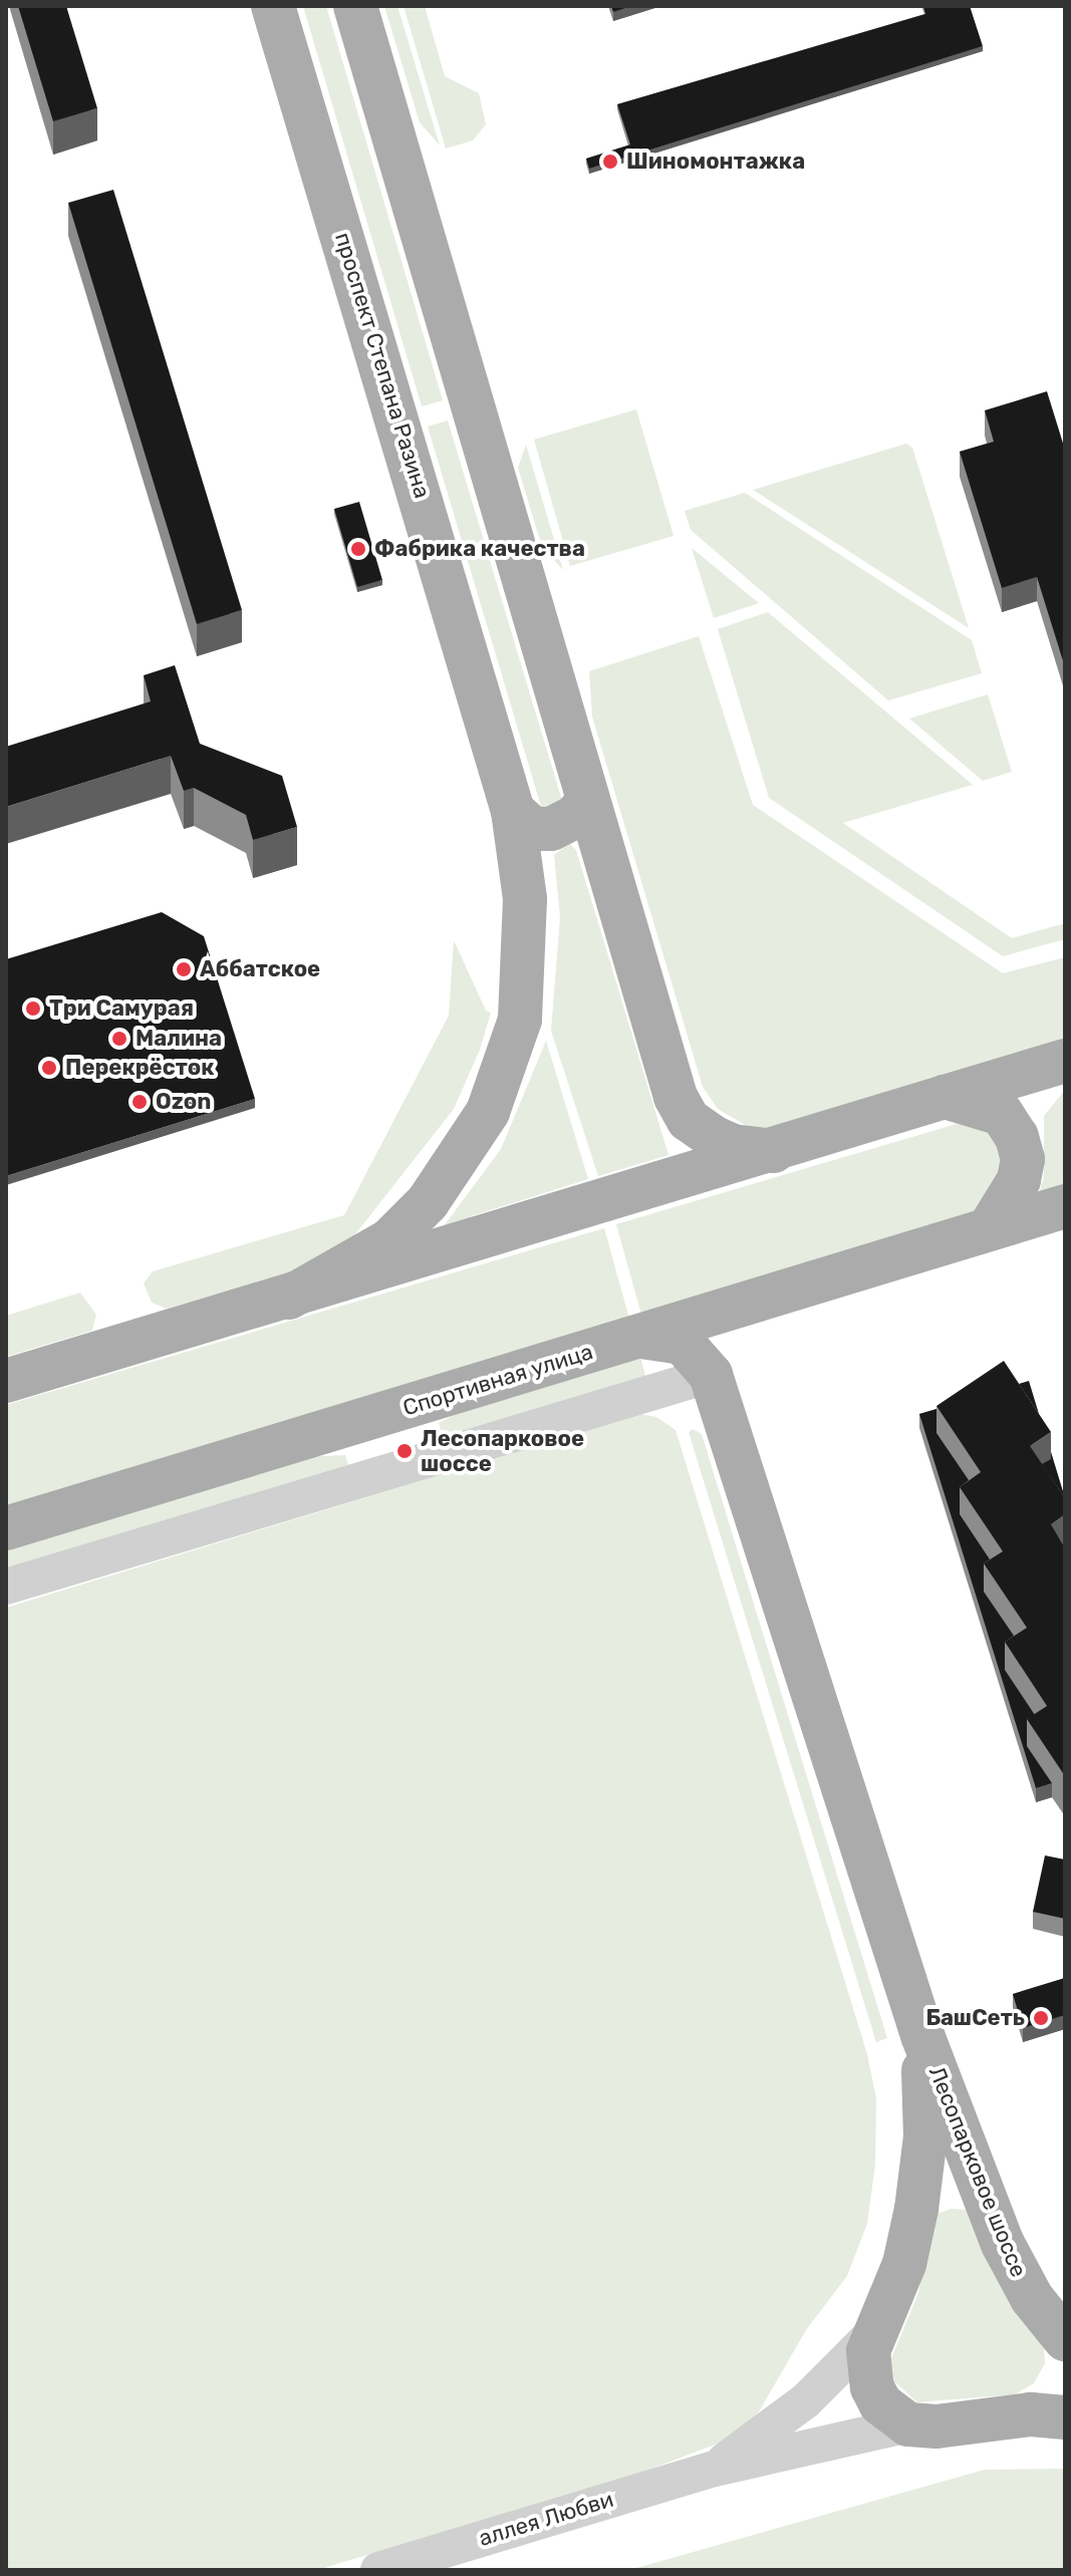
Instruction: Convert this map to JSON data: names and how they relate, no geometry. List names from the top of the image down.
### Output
{
  "streets": {
    "main road": ["проспект Степана Разина", "Спортивная улица", "Лесопарковое шоссе"],
    "street": ["аллея Любви"]
  },
  "crossings": [
    ["Лесопарковое шоссе", "аллея Любви"]
  ],
  "places": [
    "Шиномонтажка",
    "Фабрика качества",
    "Аббатское",
    "Три Самурая",
    "Малина",
    "Перекрёсток",
    "Ozon",
    "Лесопарковое шоссе",
    "БашСеть"
  ]
}
